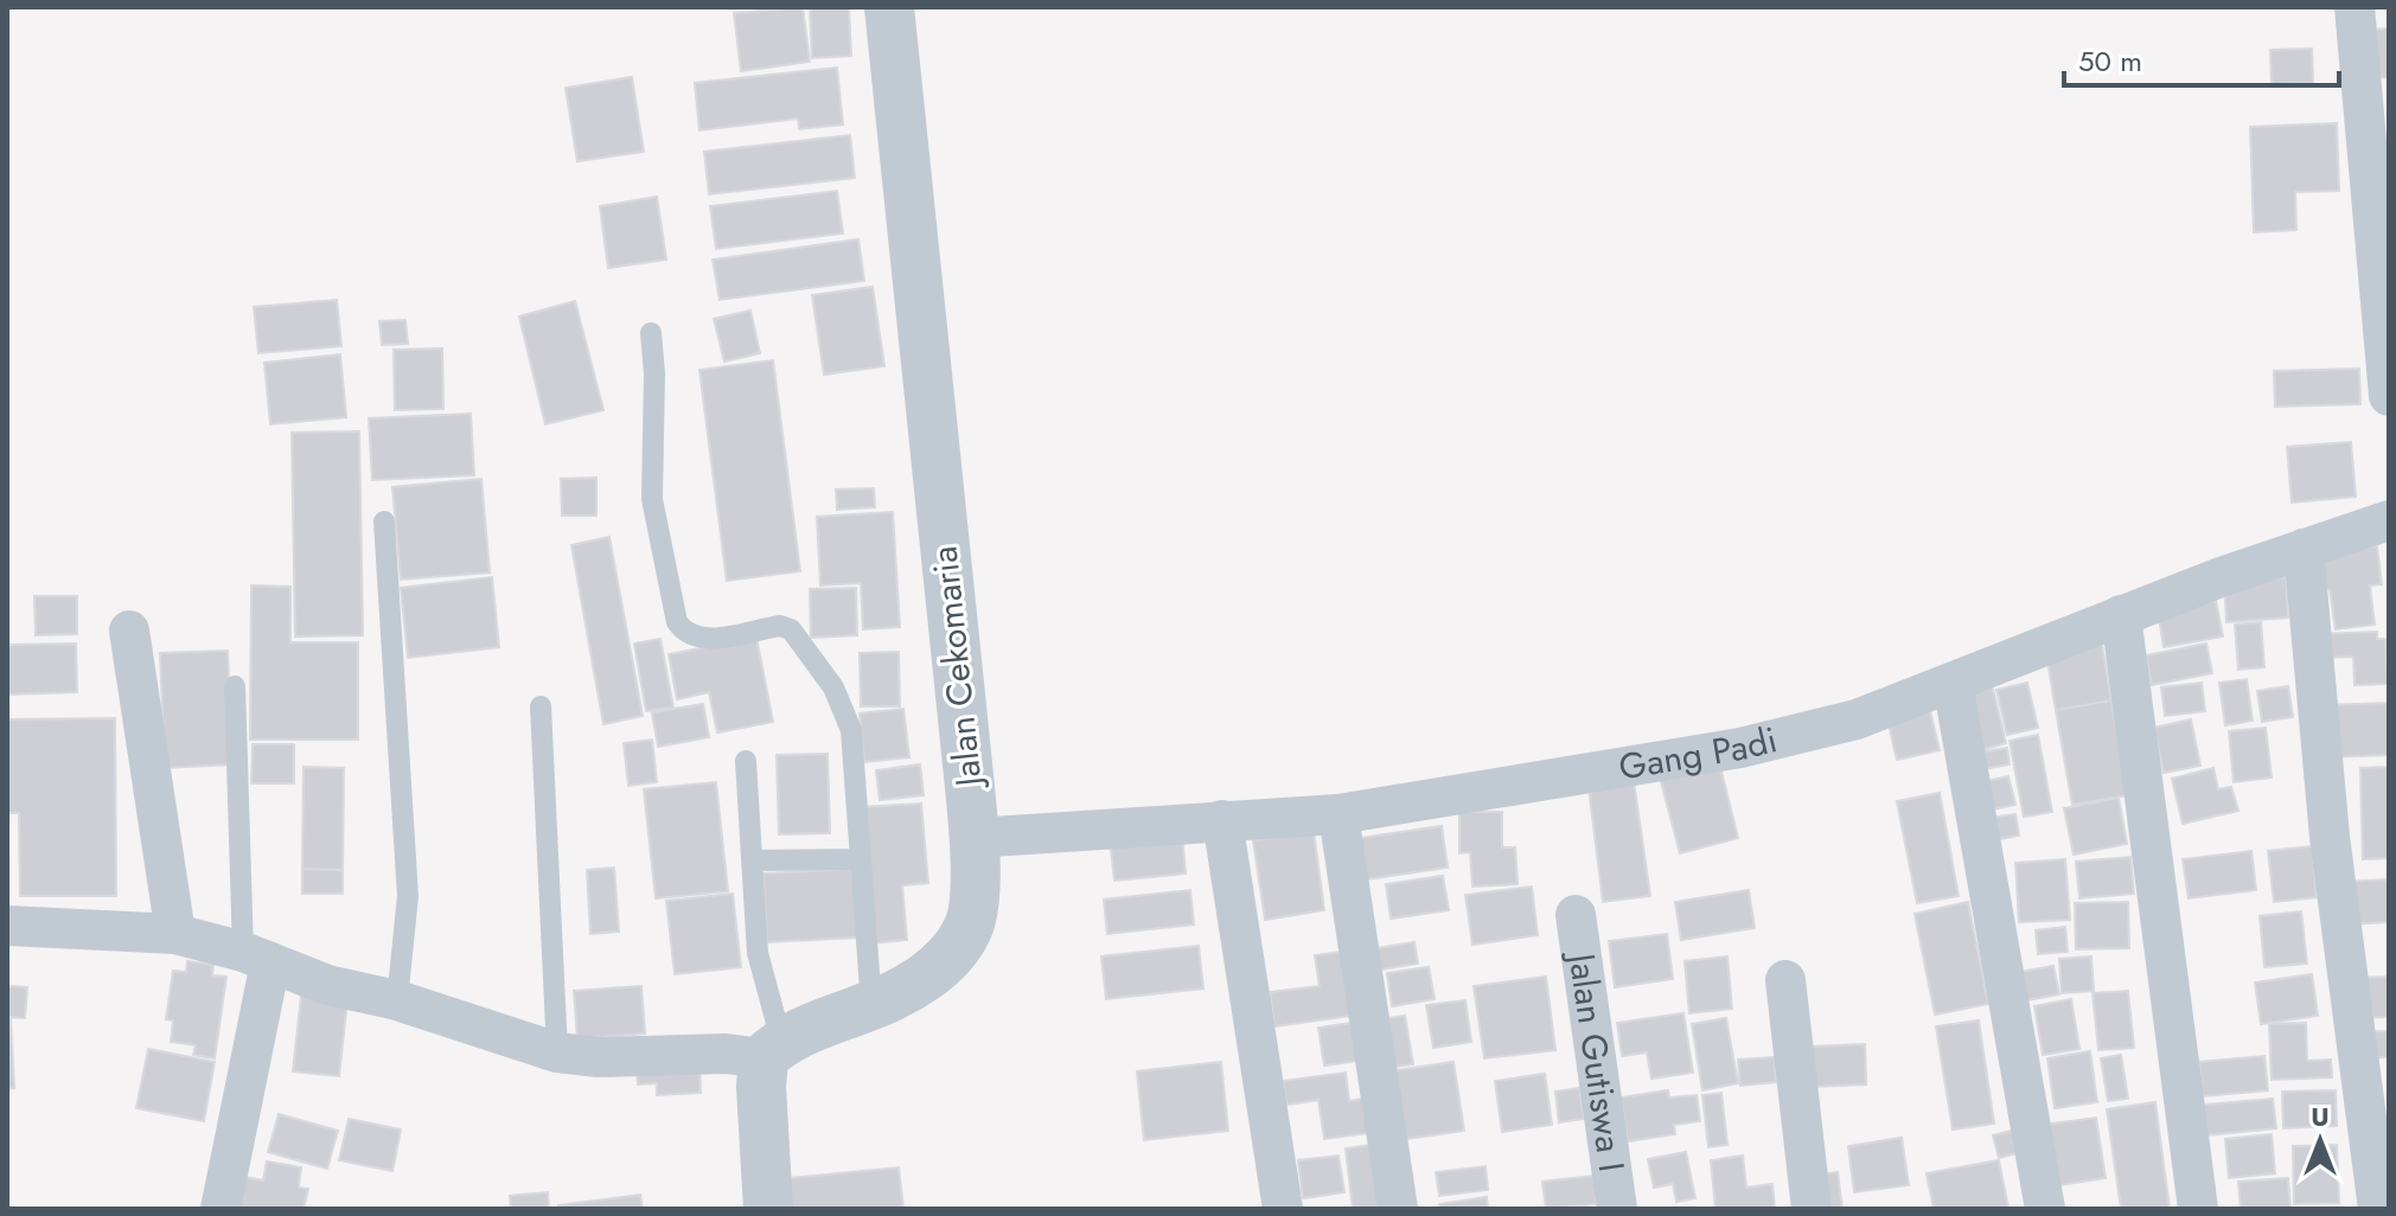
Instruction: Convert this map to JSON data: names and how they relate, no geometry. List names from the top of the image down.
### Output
{
  "streets": {
    "street": ["Jalan Cekomaria", "Gang Padi", "Jalan Gutiswa I"]
  },
  "crossings": [
    ["Jalan Cekomaria", "Gang Padi"]
  ],
  "scale_bar": "50 m",
  "north": "top"
}
